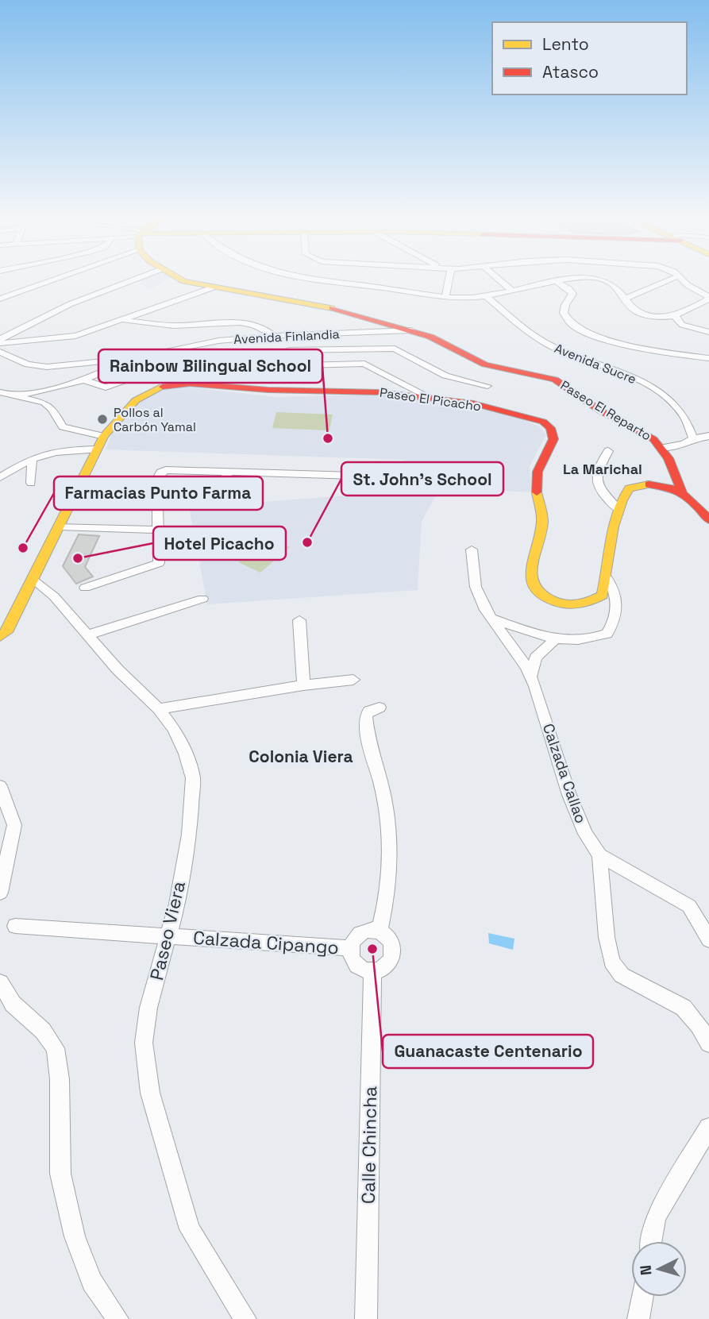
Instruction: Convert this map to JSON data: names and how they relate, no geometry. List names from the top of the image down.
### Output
{
  "streets": {
    "street": [
      "Avenida Finlandia",
      "Avenida Sucre",
      "Paseo El Picacho",
      "Paseo El Reparto",
      "Calzada Callao",
      "Paseo Viera",
      "Calzada Cipango",
      "Calle Chincha"
    ]
  },
  "crossings": [
    ["Avenida Finlandia", "Paseo El Reparto"],
    ["Paseo El Picacho", "Paseo El Reparto"],
    ["Paseo El Picacho", "Paseo Viera"],
    ["Paseo Viera", "Calzada Cipango"],
    ["Calzada Cipango", "Calle Chincha"]
  ],
  "districts": ["La Marichal", "Colonia Viera"],
  "places": [
    "Pollos al Carbón Yamal",
    "Rainbow Bilingual School",
    "St. John's School",
    "Farmacias Punto Farma",
    "Hotel Picacho",
    "Guanacaste Centenario"
  ],
  "legend": ["Lento", "Atasco"],
  "north": "left"
}
